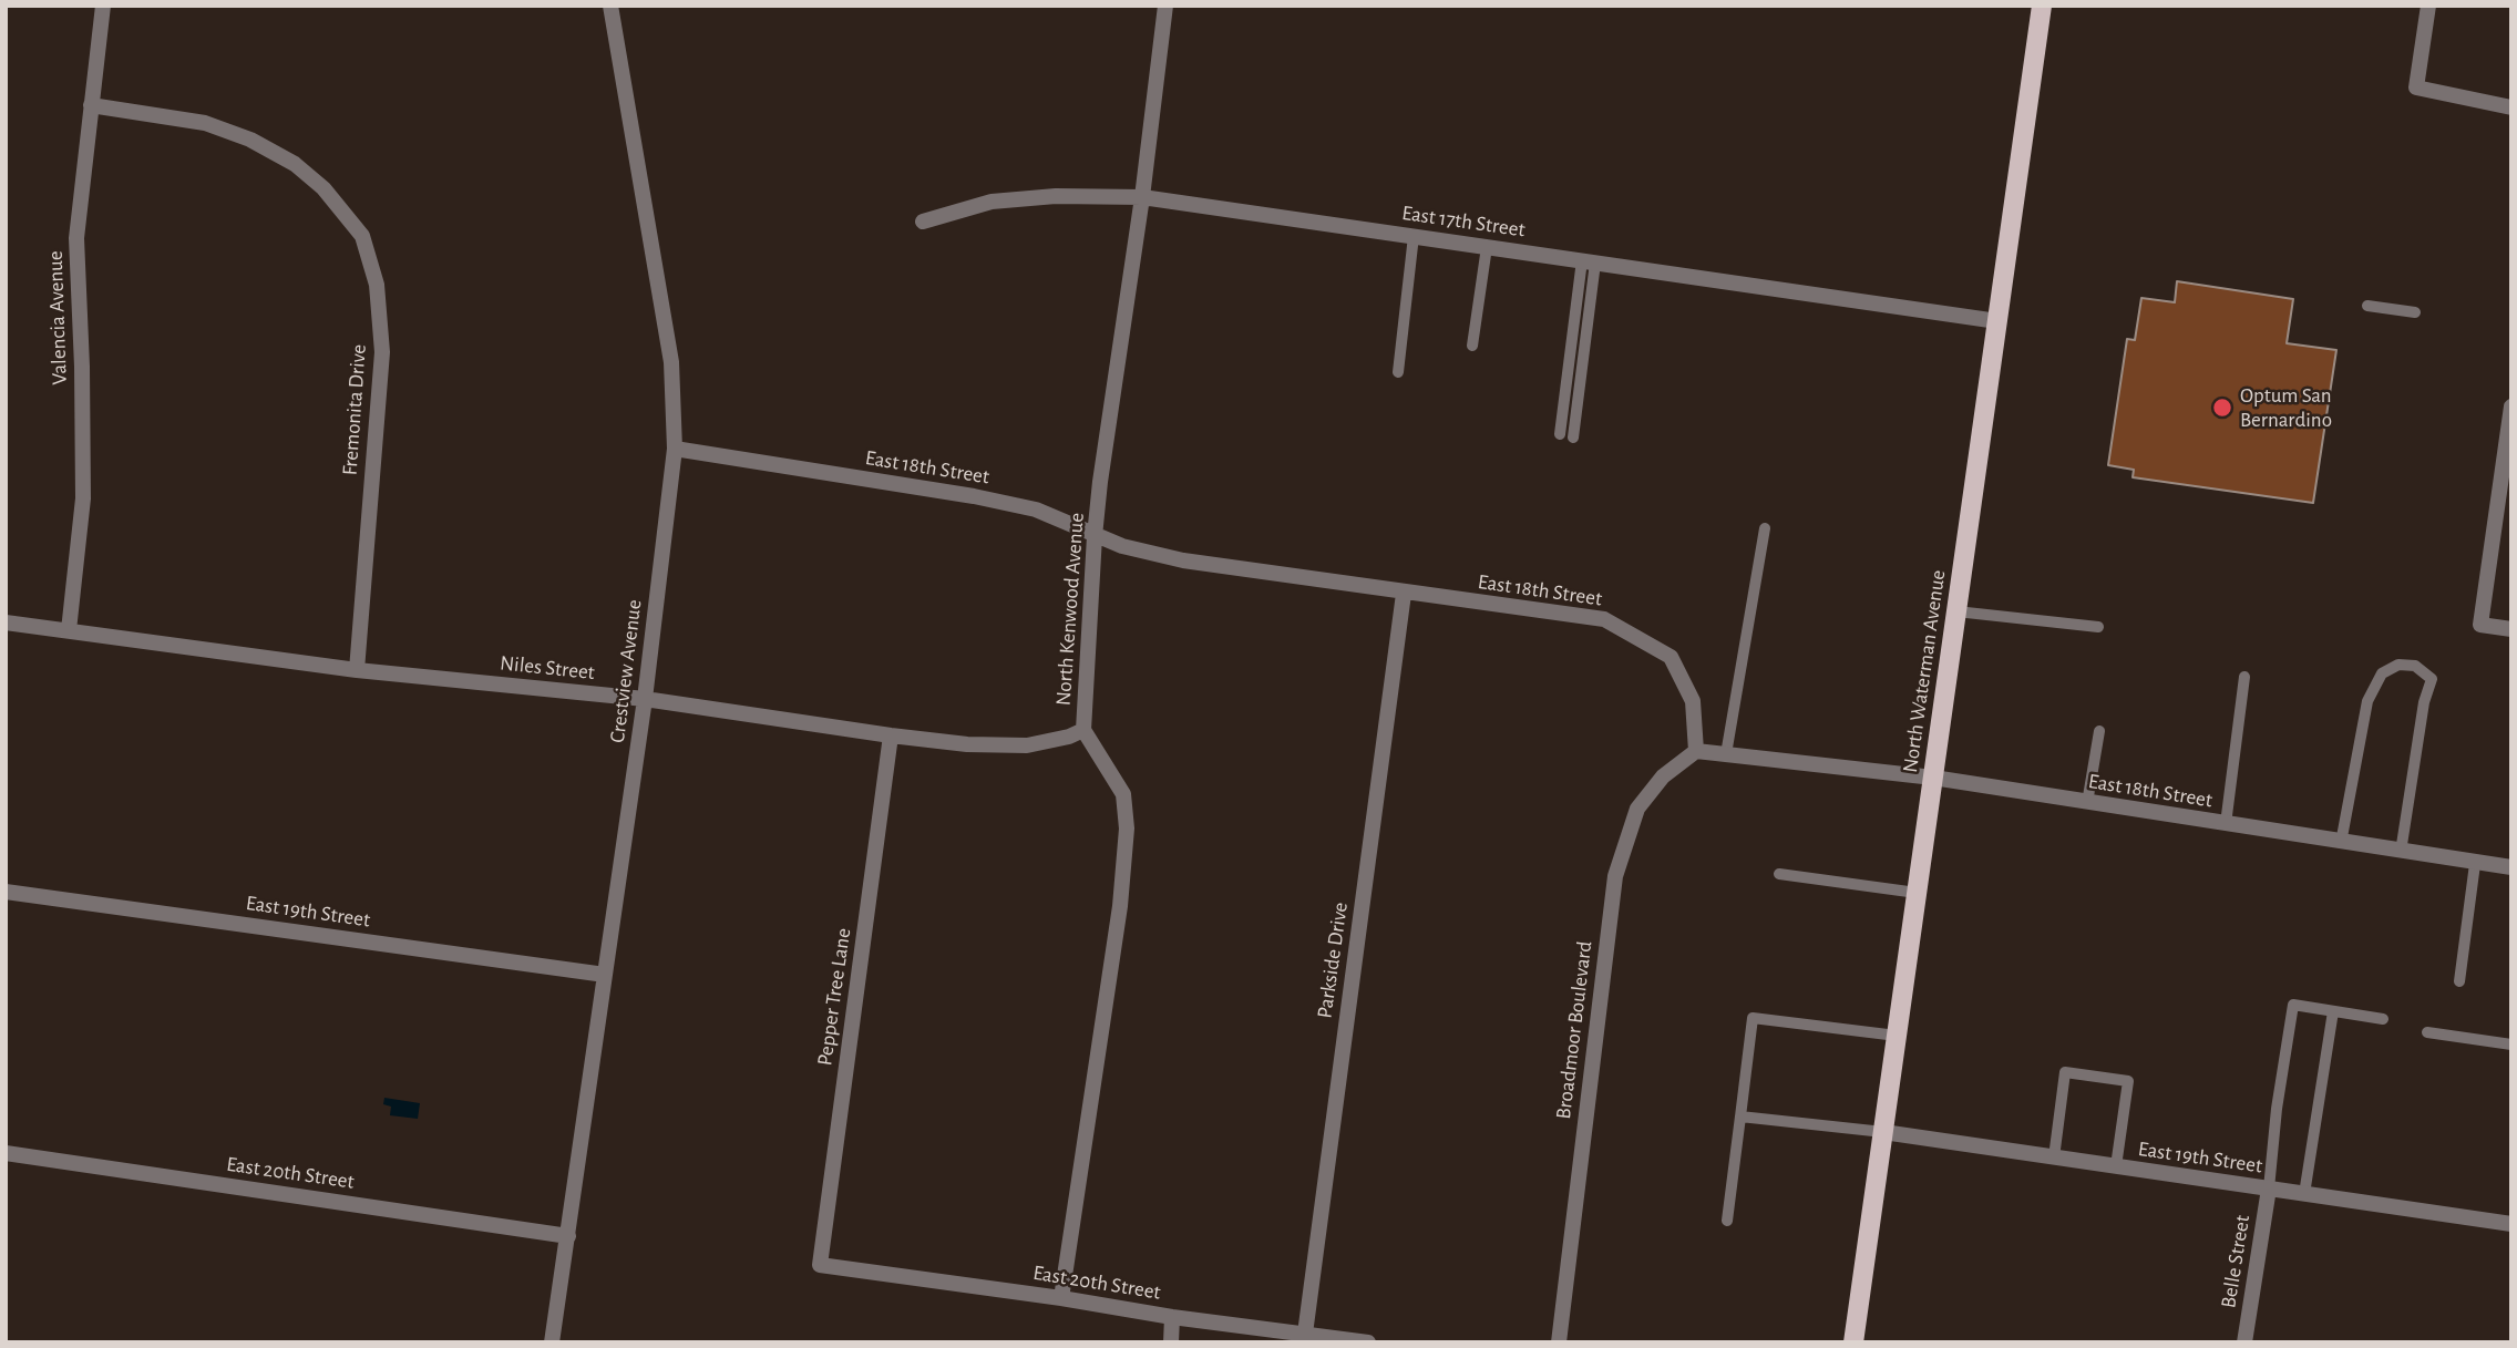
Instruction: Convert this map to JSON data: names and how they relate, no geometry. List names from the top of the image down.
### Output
{
  "streets": {
    "main road": ["North Waterman Avenue"],
    "street": [
      "East 17th Street",
      "Valencia Avenue",
      "Fremonita Drive",
      "East 18th Street",
      "North Kenwood Avenue",
      "Niles Street",
      "Crestview Avenue",
      "East 19th Street",
      "Parkside Drive",
      "Pepper Tree Lane",
      "Broadmoor Boulevard",
      "East 20th Street",
      "Belle Street"
    ]
  },
  "crossings": [
    ["East 17th Street", "North Kenwood Avenue"],
    ["East 17th Street", "North Waterman Avenue"],
    ["Valencia Avenue", "Fremonita Drive"],
    ["Valencia Avenue", "Niles Street"],
    ["Fremonita Drive", "Niles Street"],
    ["East 18th Street", "North Kenwood Avenue"],
    ["East 18th Street", "Crestview Avenue"],
    ["East 18th Street", "North Waterman Avenue"],
    ["East 18th Street", "Parkside Drive"],
    ["East 18th Street", "Broadmoor Boulevard"],
    ["North Kenwood Avenue", "Niles Street"],
    ["North Kenwood Avenue", "East 20th Street"],
    ["Niles Street", "Crestview Avenue"],
    ["Niles Street", "Pepper Tree Lane"],
    ["Crestview Avenue", "East 19th Street"],
    ["Crestview Avenue", "East 20th Street"],
    ["North Waterman Avenue", "East 19th Street"],
    ["East 19th Street", "Belle Street"],
    ["Parkside Drive", "East 20th Street"],
    ["Pepper Tree Lane", "East 20th Street"]
  ],
  "places": ["Optum San Bernardino"]
}
